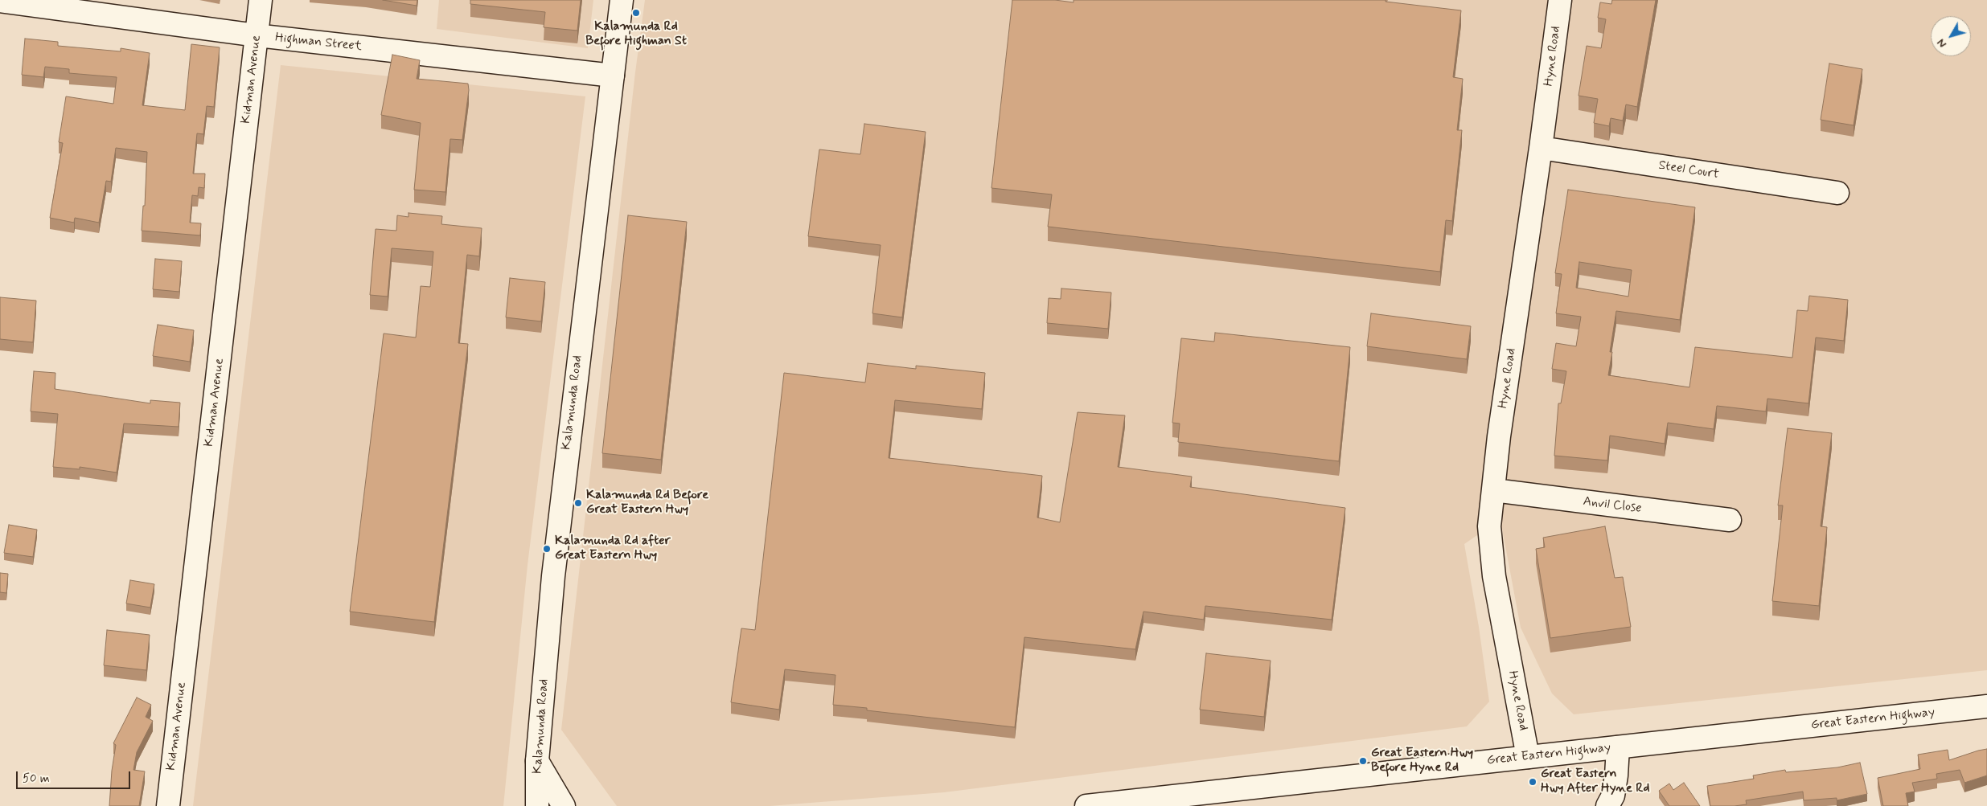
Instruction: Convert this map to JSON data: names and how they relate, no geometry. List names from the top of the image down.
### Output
{
  "streets": {
    "main road": [
      "Highman Street",
      "Hyne Road",
      "Kidman Avenue",
      "Steel Court",
      "Kalamunda Road",
      "Anvil Close",
      "Great Eastern Highway"
    ]
  },
  "crossings": [
    ["Highman Street", "Kidman Avenue"],
    ["Highman Street", "Kalamunda Road"],
    ["Hyne Road", "Steel Court"],
    ["Hyne Road", "Anvil Close"],
    ["Hyne Road", "Great Eastern Highway"]
  ],
  "places": [
    "Kalamunda Rd Before Highman St",
    "Kalamunda Rd Before Great Eastern Hwy",
    "Kalamunda Rd after Great Eastern Hwy",
    "Great Eastern Hwy Before Hyne Rd",
    "Great Eastern Hwy After Hyne Rd"
  ],
  "scale_bar": "50 m",
  "north": "bottom left"
}
